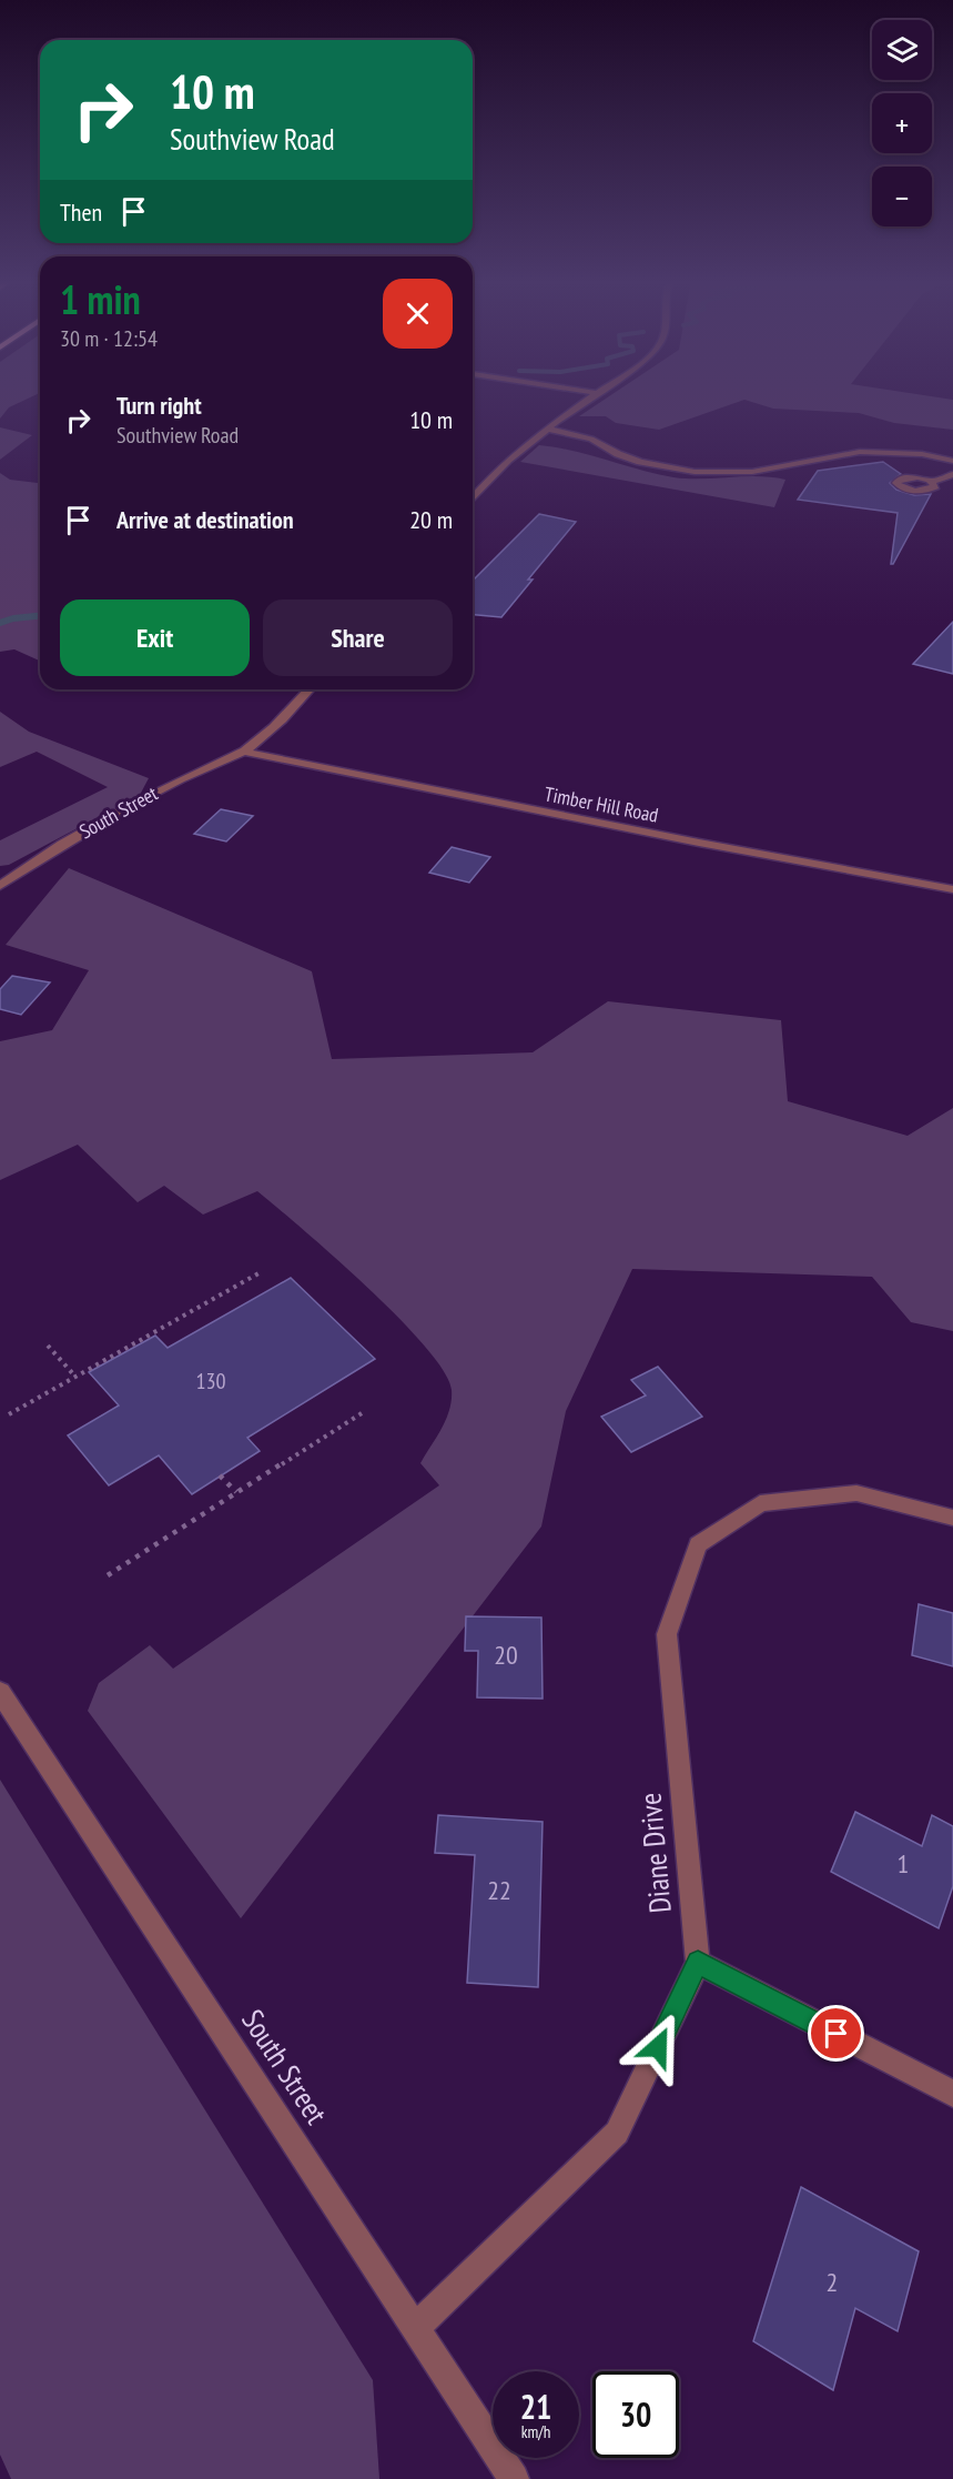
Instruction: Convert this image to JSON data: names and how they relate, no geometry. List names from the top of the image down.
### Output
{
  "streets": {
    "street": ["Timber Hill Road", "South Street", "Diane Drive"]
  },
  "crossings": [
    ["Timber Hill Road", "South Street"]
  ],
  "house_numbers": [
    "130",
    "20",
    "1",
    "22",
    "2"
  ],
  "page": {
    "map_buttons": ["+", "−"],
    "turn": ["10 m", "Southview Road"],
    "then": "Then",
    "heading": ["1 min", "30 m · 12:54"],
    "list": [
      {
        "name": "Turn right",
        "note": "Southview Road",
        "value": "10 m"
      },
      {
        "name": "Arrive at destination",
        "value": "20 m"
      }
    ],
    "buttons": ["Exit", "Share"],
    "speed": "21 km/h",
    "limit": "30"
  }
}
